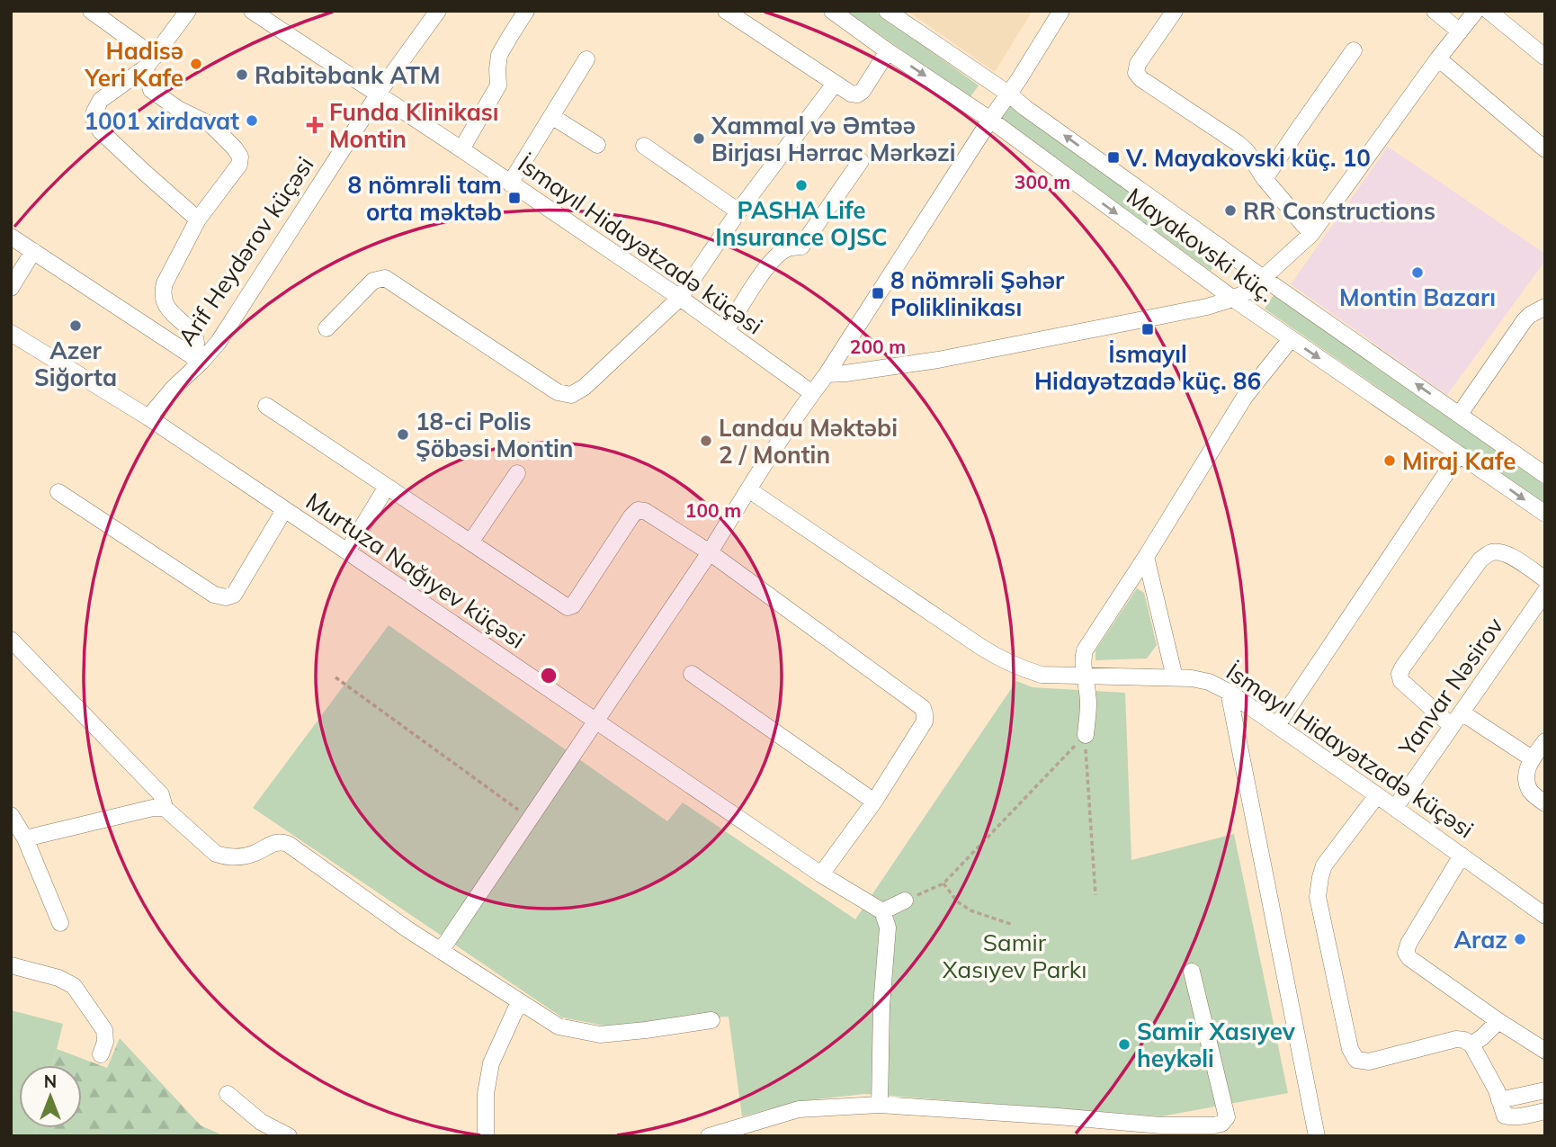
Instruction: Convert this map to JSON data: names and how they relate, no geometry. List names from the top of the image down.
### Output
{
  "streets": {
    "street": [
      "İsmayıl Hidayətzadə küçəsi",
      "Mayakovski küç.",
      "Arif Heydərov küçəsi",
      "Murtuza Nağıyev küçəsi",
      "Yanvar Nəsirov"
    ]
  },
  "crossings": [
    ["İsmayıl Hidayətzadə küçəsi", "Arif Heydərov küçəsi"],
    ["İsmayıl Hidayətzadə küçəsi", "Yanvar Nəsirov"],
    ["Arif Heydərov küçəsi", "Murtuza Nağıyev küçəsi"]
  ],
  "parks": ["Samir Xasıyev Parkı"],
  "places": {
    "other": [
      "Hadisə Yeri Kafe",
      "Rabitəbank ATM",
      "1001 xirdavat",
      "Xammal və Əmtəə Birjası Hərrac Mərkəzi",
      "PASHA Life Insurance OJSC",
      "RR Constructions",
      "Montin Bazarı",
      "Azer Siğorta",
      "18-ci Polis Şöbəsi Montin",
      "Landau Məktəbi 2 / Montin",
      "Miraj Kafe",
      "Araz",
      "Samir Xasıyev heykəli"
    ],
    "health": ["Funda Klinikası Montin"],
    "transit": [
      "V. Mayakovski küç. 10",
      "8 nömrəli tam orta məktəb",
      "8 nömrəli Şəhər Poliklinikası",
      "İsmayıl Hidayətzadə küç. 86"
    ]
  },
  "north": "top",
  "rings": ["300 m", "200 m", "100 m"]
}
